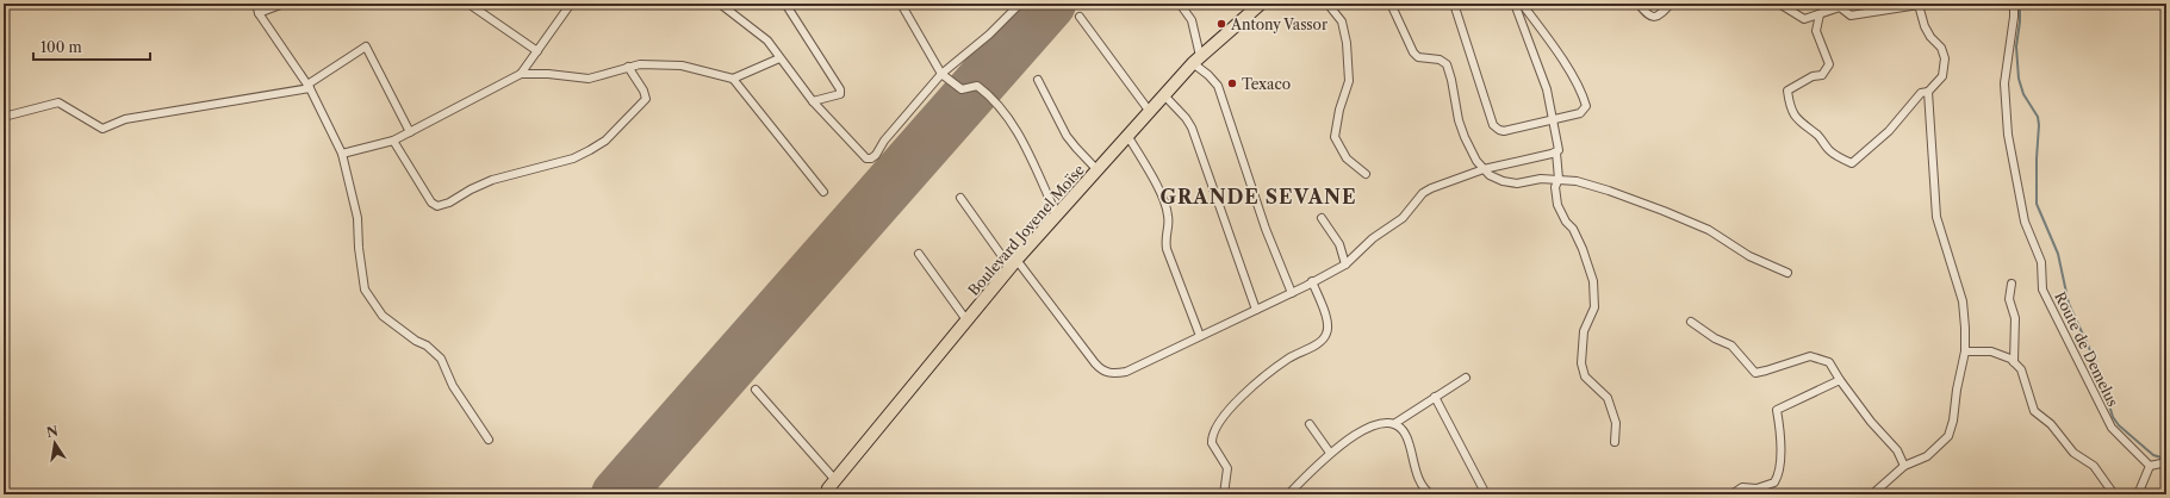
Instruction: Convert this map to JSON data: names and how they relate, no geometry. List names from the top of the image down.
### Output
{
  "streets": {
    "main road": ["Boulevard Jovenel Moïse"],
    "street": ["Route de Demelus"]
  },
  "districts": ["GRANDE SEVANE"],
  "places": ["Antony Vassor", "Texaco"],
  "scale_bar": "100 m",
  "north": "top"
}
